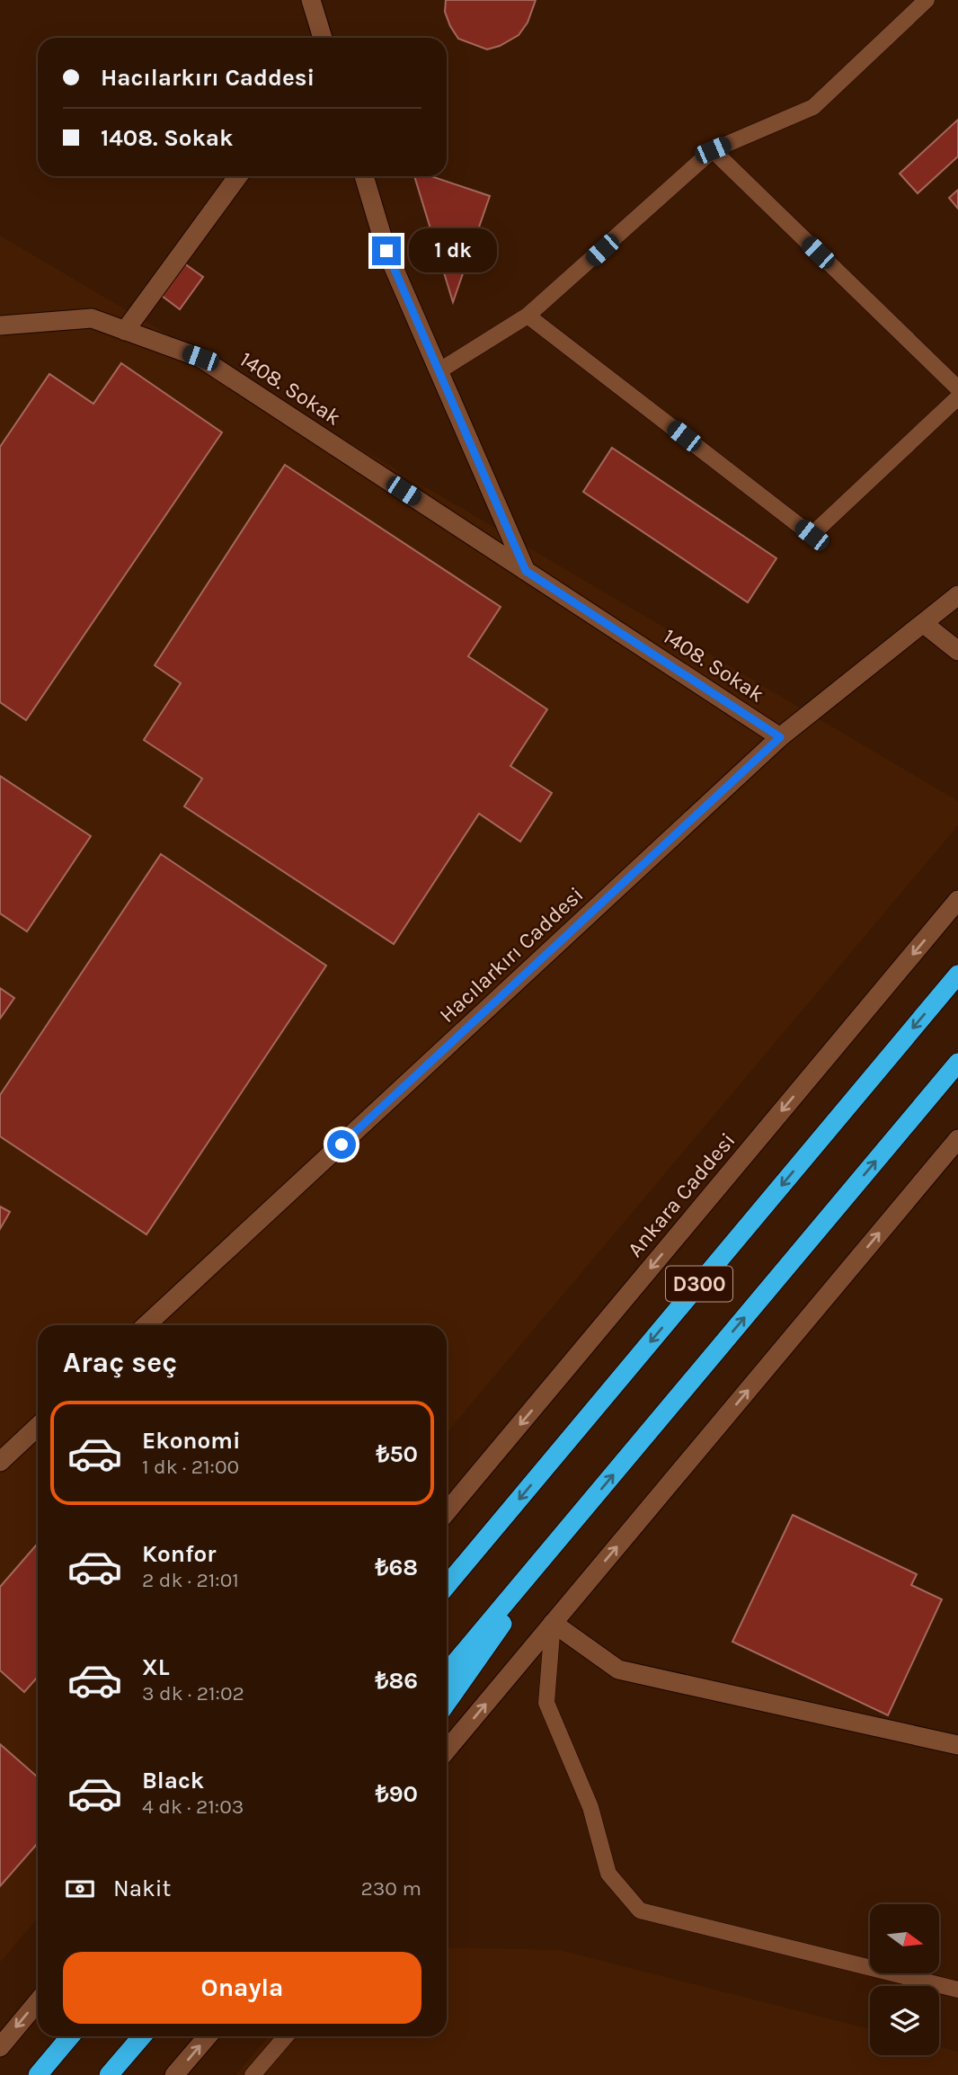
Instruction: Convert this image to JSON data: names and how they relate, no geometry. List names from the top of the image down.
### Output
{
  "streets": {
    "highway": ["D300"],
    "street": ["1408. Sokak", "Hacılarkırı Caddesi", "Ankara Caddesi"]
  },
  "crossings": [
    ["1408. Sokak", "Hacılarkırı Caddesi"]
  ],
  "north": "right",
  "page": {
    "banner": ["Hacılarkırı Caddesi", "1408. Sokak"],
    "bubble": "1 dk",
    "heading": "Araç seç",
    "list": [
      {
        "name": "Ekonomi",
        "note": "1 dk · 21:00",
        "value": "₺50"
      },
      {
        "name": "Konfor",
        "note": "2 dk · 21:01",
        "value": "₺68"
      },
      {
        "name": "XL",
        "note": "3 dk · 21:02",
        "value": "₺86"
      },
      {
        "name": "Black",
        "note": "4 dk · 21:03",
        "value": "₺90"
      }
    ],
    "pay": ["Nakit", "230 m"],
    "buttons": "Onayla"
  }
}
